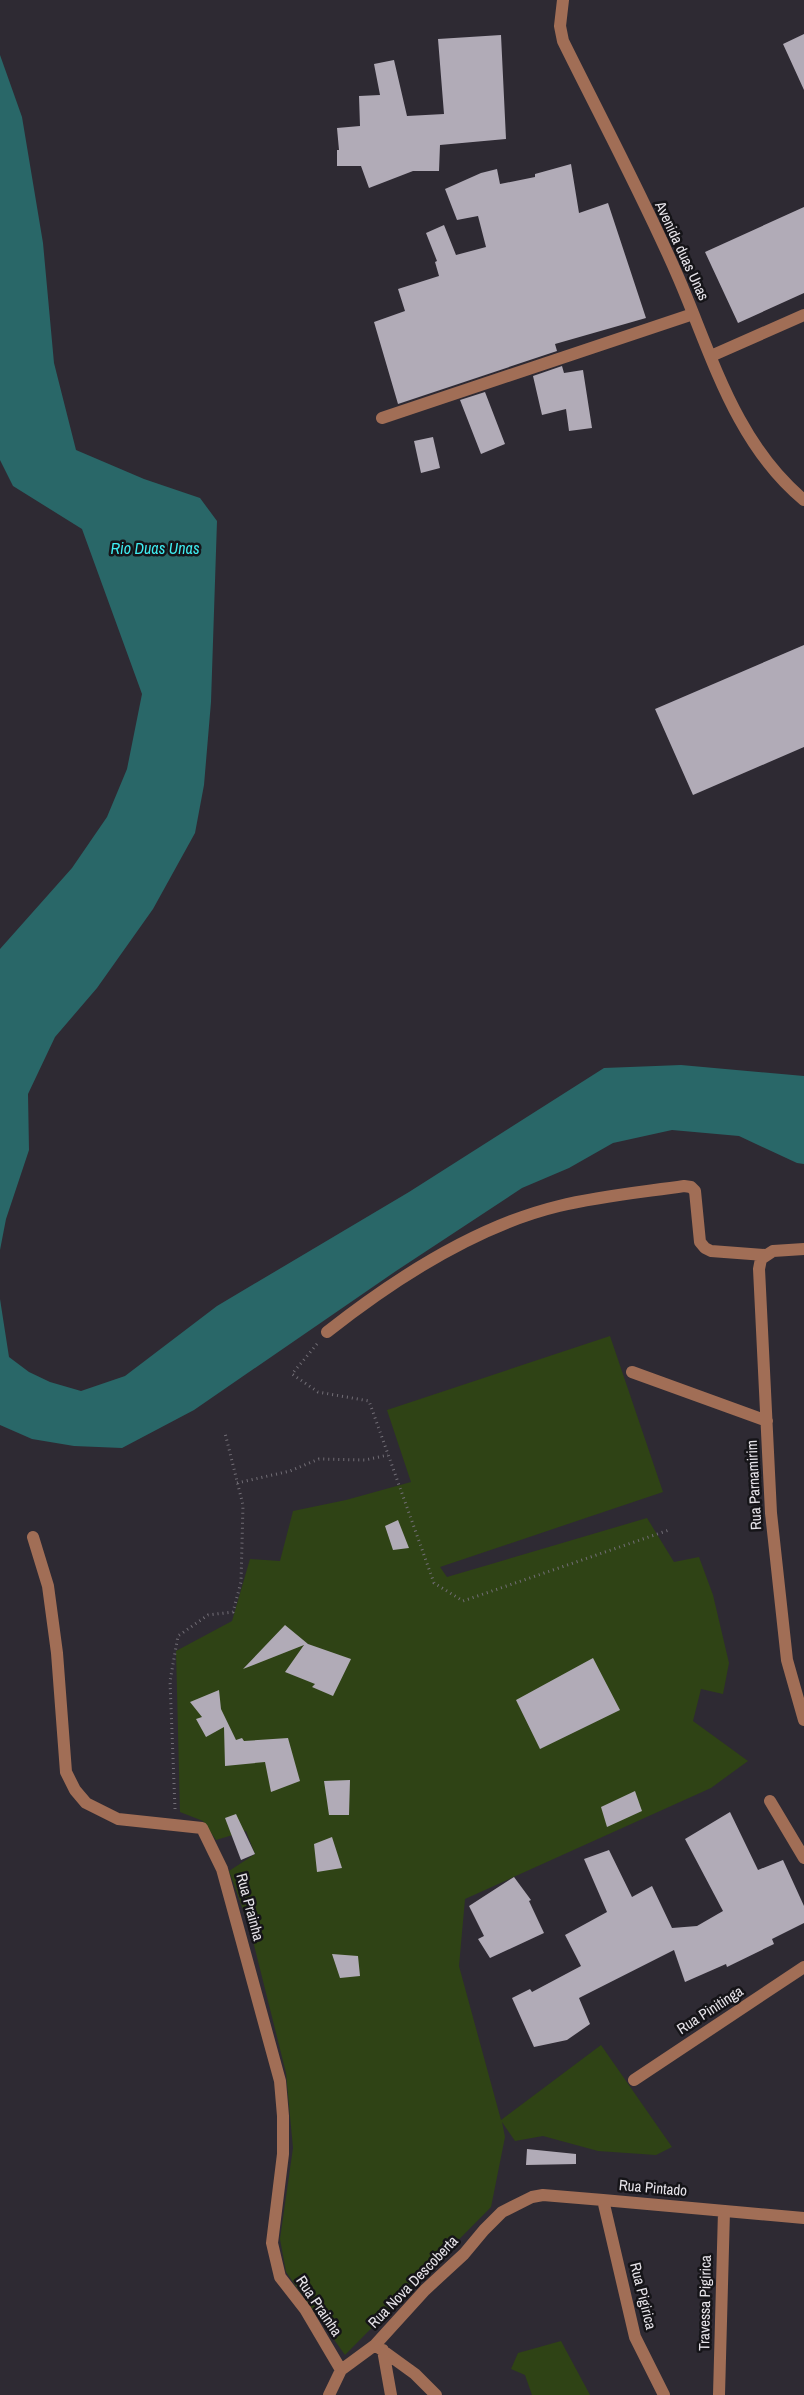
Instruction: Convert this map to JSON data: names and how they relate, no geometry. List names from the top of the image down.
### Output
{
  "streets": {
    "street": [
      "Avenida duas Unas",
      "Rua Parnamirim",
      "Rua Prainha",
      "Rua Pinitinga",
      "Rua Pintado",
      "Rua Nova Descoberta",
      "Rua Pigirica",
      "Travessa Pigirica"
    ]
  },
  "crossings": [
    ["Rua Prainha", "Rua Nova Descoberta"],
    ["Rua Pintado", "Rua Nova Descoberta"],
    ["Rua Pintado", "Rua Pigirica"],
    ["Rua Pintado", "Travessa Pigirica"]
  ],
  "water": ["Rio Duas Unas"]
}
